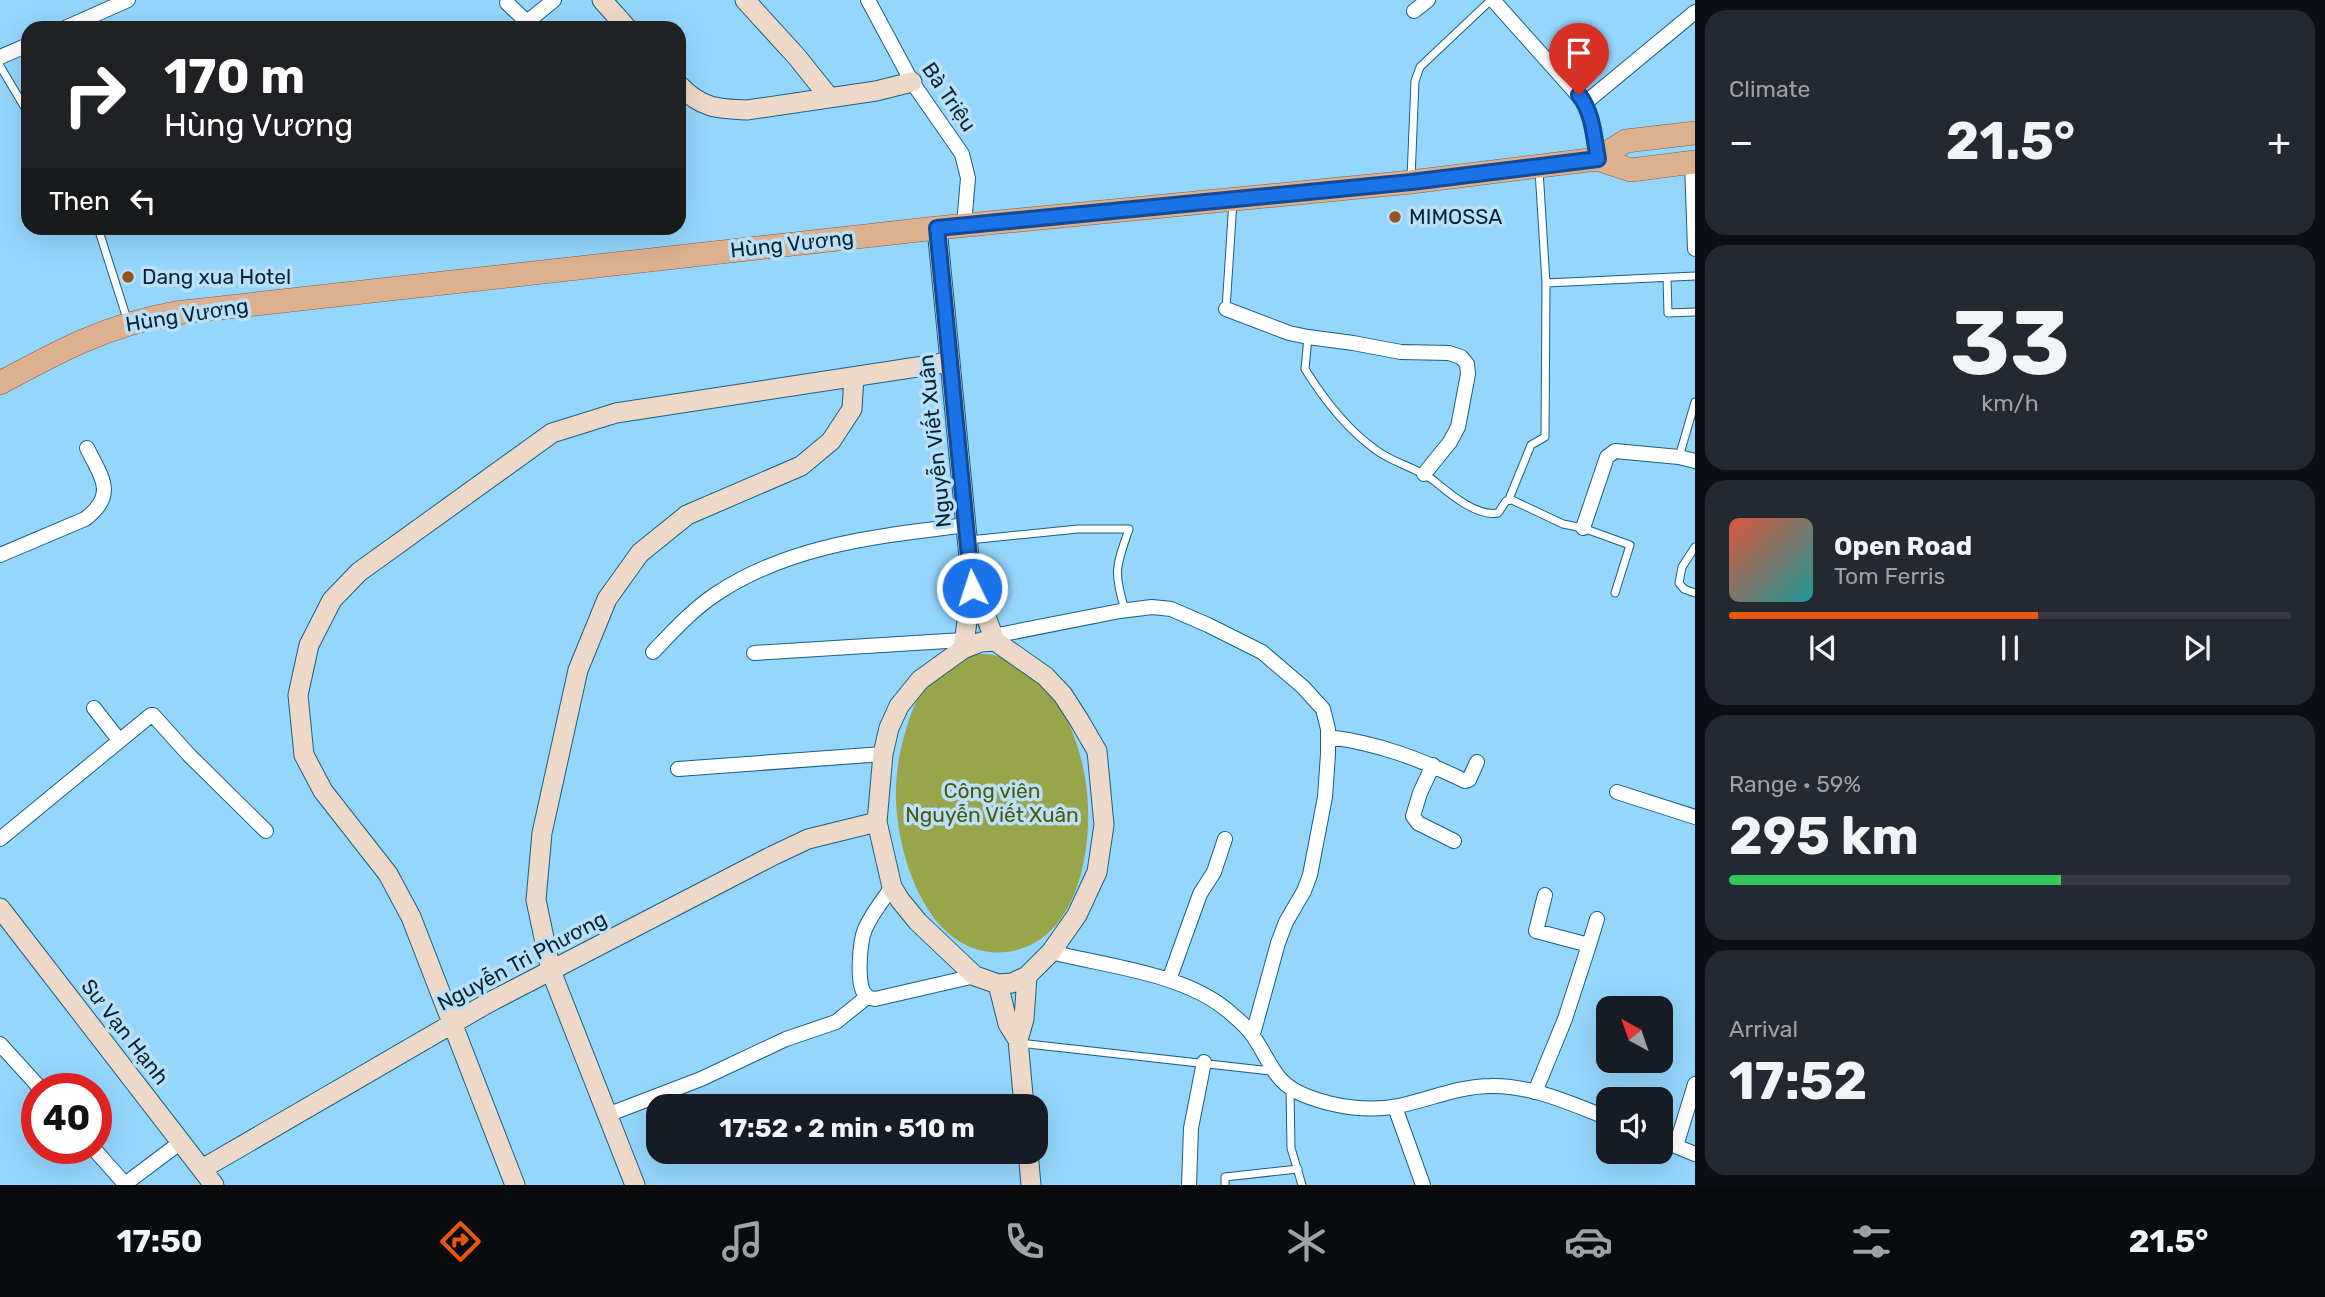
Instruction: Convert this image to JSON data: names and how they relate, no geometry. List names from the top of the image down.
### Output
{
  "streets": {
    "main road": ["Hùng Vương"],
    "street": [
      "Bà Triệu",
      "Nguyễn Viết Xuân",
      "Nguyễn Tri Phương",
      "Sư Vạn Hạnh"
    ]
  },
  "crossings": [
    ["Bà Triệu", "Hùng Vương"],
    ["Hùng Vương", "Nguyễn Viết Xuân"],
    ["Nguyễn Tri Phương", "Sư Vạn Hạnh"]
  ],
  "parks": ["Công viên Nguyễn Viết Xuân"],
  "places": ["MIMOSSA", "Dang xua Hotel"],
  "north": "top left",
  "page": {
    "tile": [
      "Climate",
      ["33", "km/h"],
      ["Range · 59%", "295 km"],
      ["Arrival", "17:52"]
    ],
    "turn": ["170 m", "Hùng Vương"],
    "heat": ["−", "21.5°", "+"],
    "then": "Then",
    "song": ["Open Road", "Tom Ferris"],
    "limit": "40",
    "trip": "17:52 · 2 min · 510 m",
    "tabs": ["17:50", "21.5°"]
  }
}
